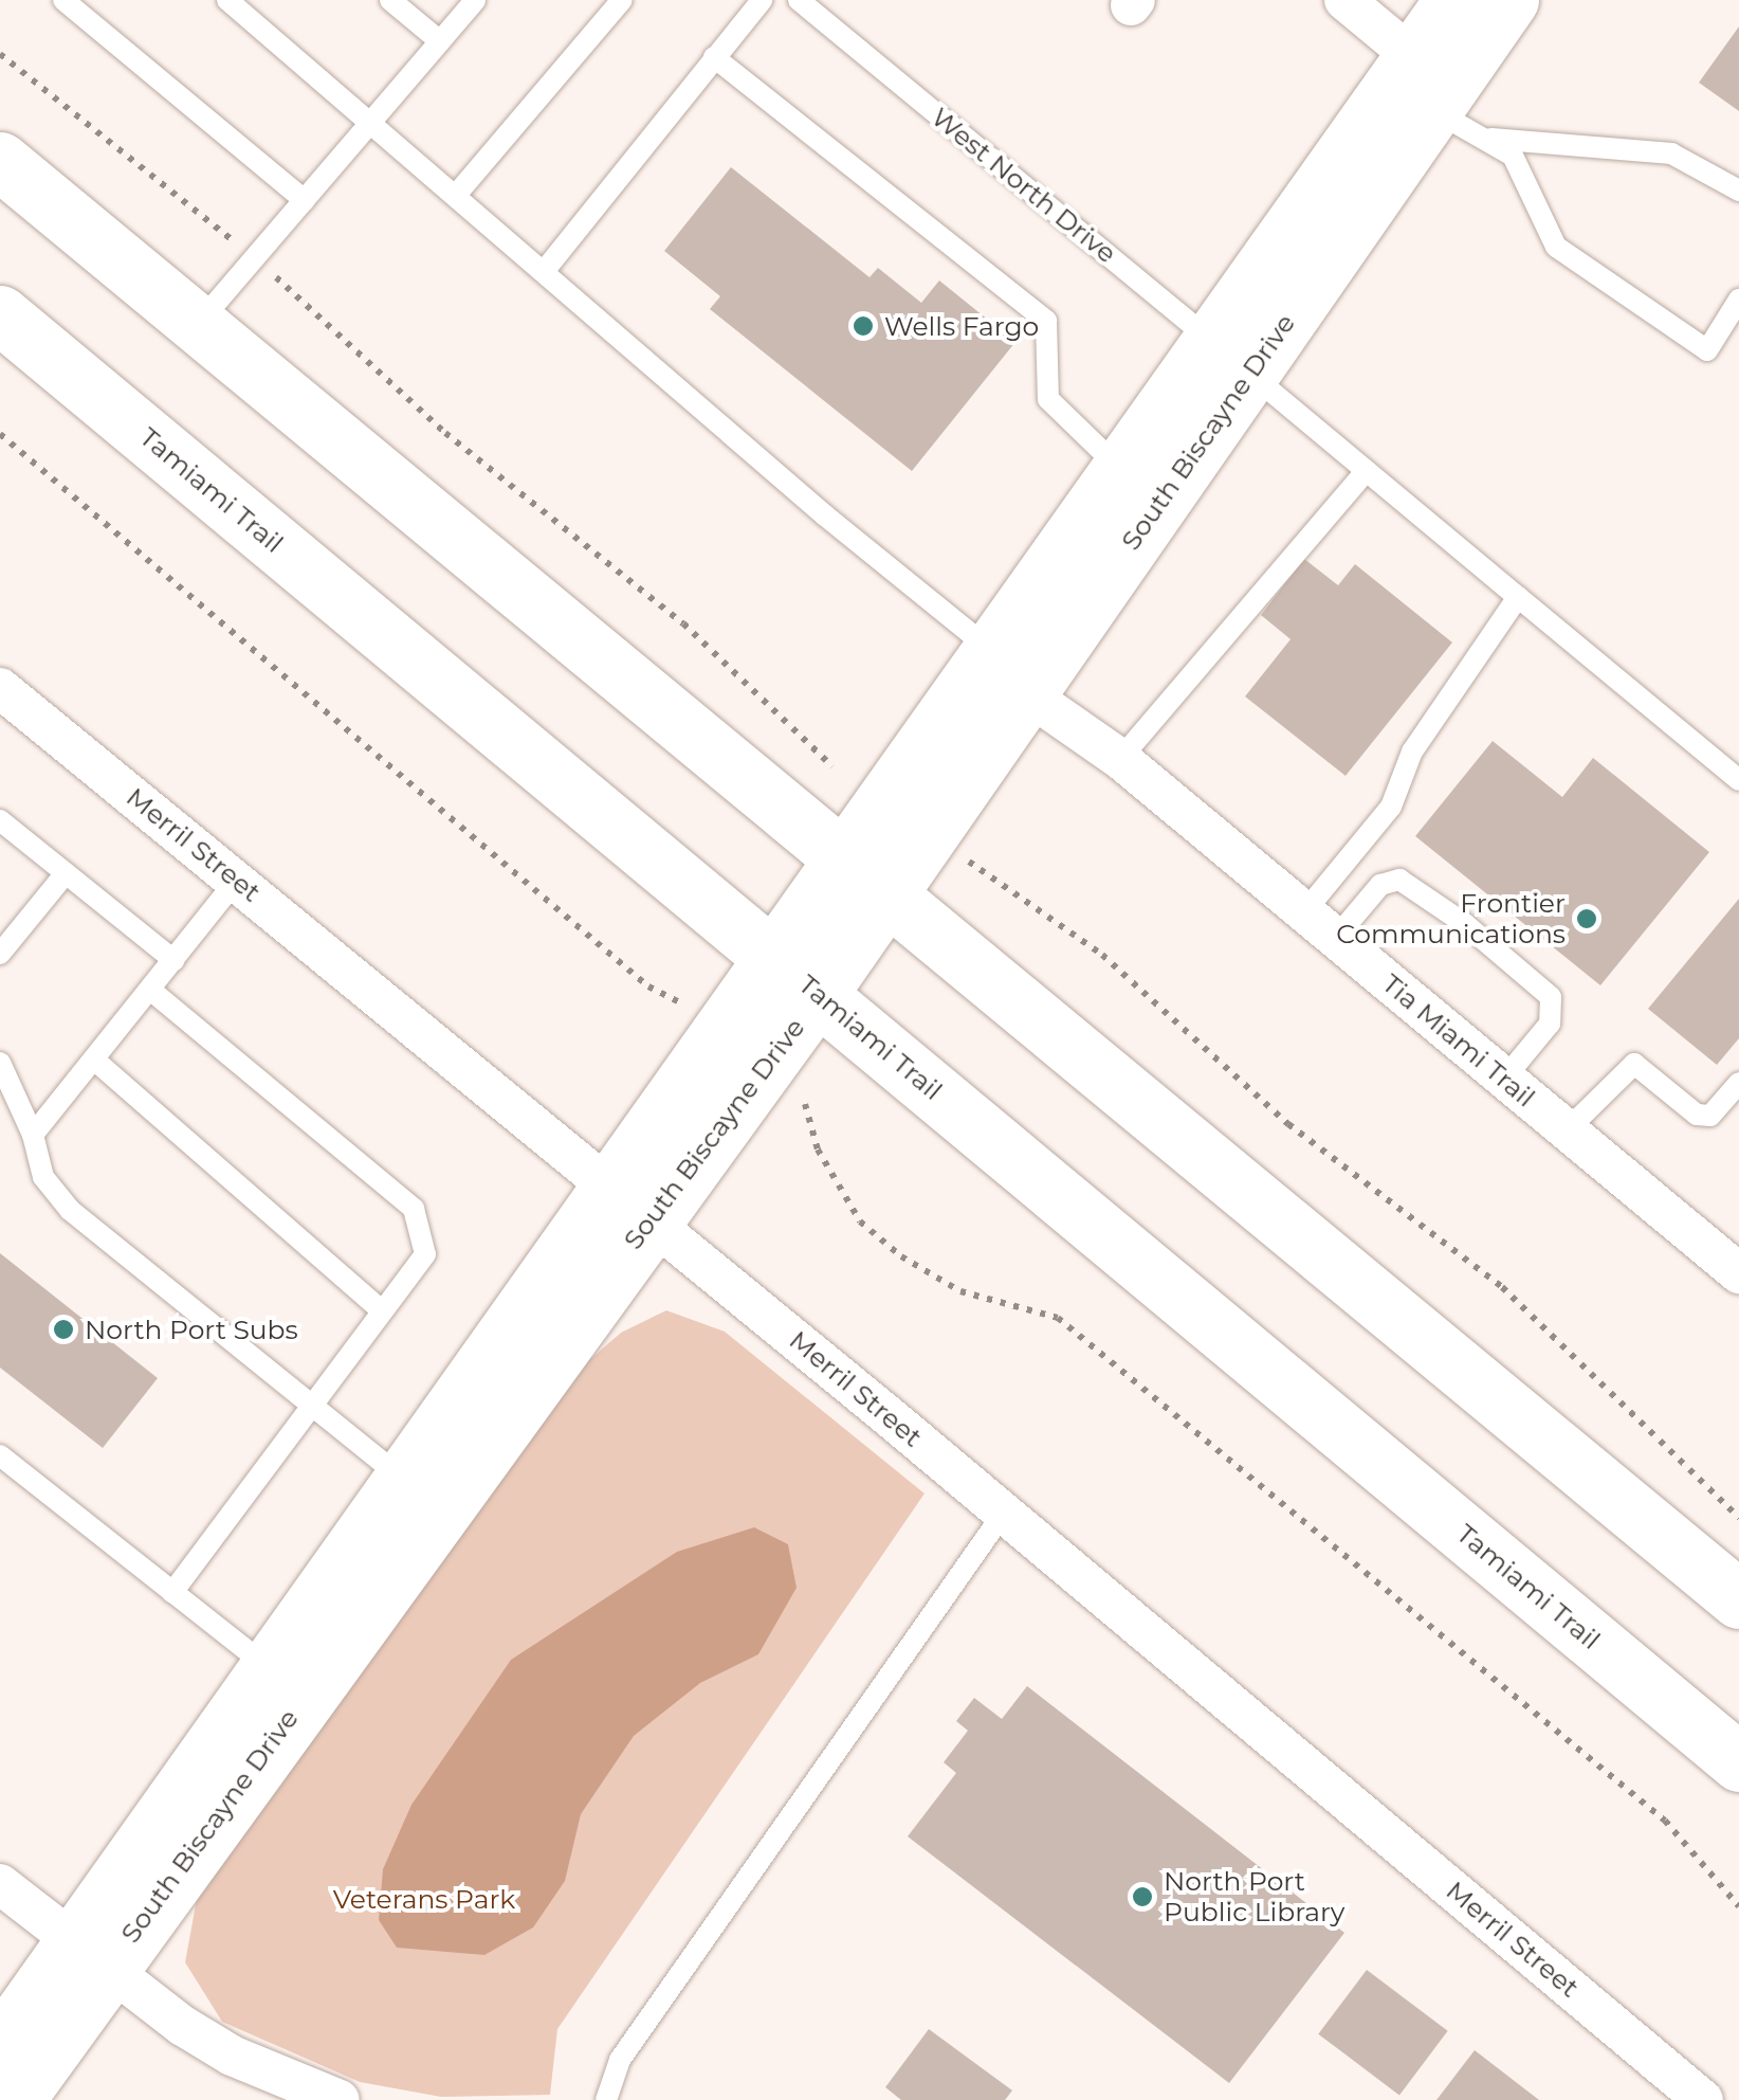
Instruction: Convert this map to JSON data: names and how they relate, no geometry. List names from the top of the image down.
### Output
{
  "streets": {
    "street": [
      "South Biscayne Drive",
      "Tamiami Trail",
      "Merril Street",
      "Tia Miami Trail"
    ],
    "lane": ["West North Drive"]
  },
  "crossings": [
    ["West North Drive", "South Biscayne Drive"],
    ["South Biscayne Drive", "Tamiami Trail"],
    ["South Biscayne Drive", "Merril Street"],
    ["South Biscayne Drive", "Tia Miami Trail"]
  ],
  "parks": ["Veterans Park"],
  "places": [
    "Wells Fargo",
    "Frontier Communications",
    "North Port Subs",
    "North Port Public Library"
  ]
}
